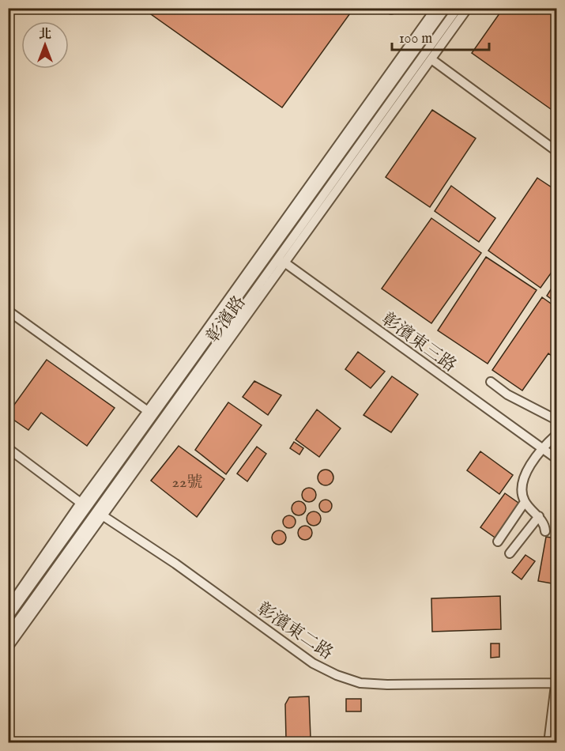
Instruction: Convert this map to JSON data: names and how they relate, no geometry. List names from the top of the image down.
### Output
{
  "streets": {
    "street": ["彰濱路", "彰濱東三路", "彰濱東二路"]
  },
  "crossings": [
    ["彰濱路", "彰濱東三路"],
    ["彰濱路", "彰濱東二路"]
  ],
  "house_numbers": ["22號"],
  "scale_bar": "100 m",
  "north": "top"
}
